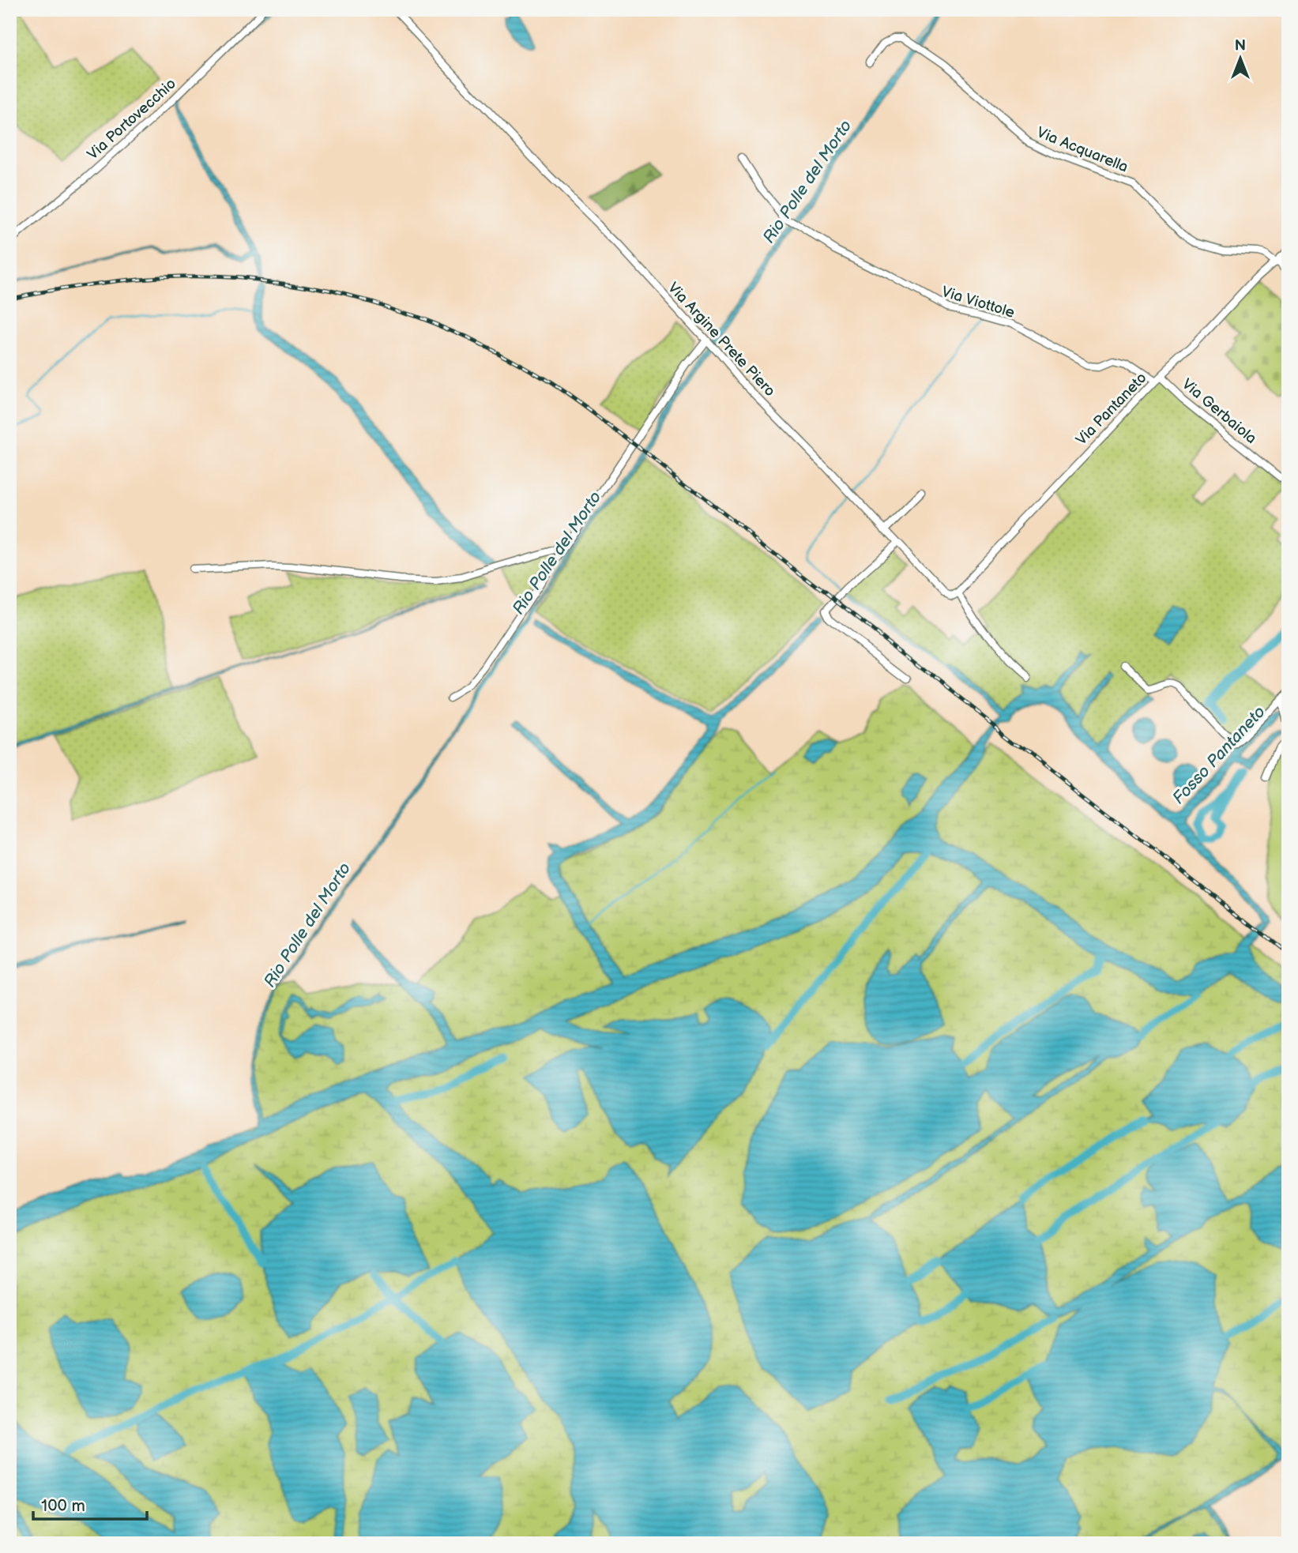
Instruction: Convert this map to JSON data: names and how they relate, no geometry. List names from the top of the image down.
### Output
{
  "streets": {
    "street": [
      "Via Portovecchio",
      "Via Acquarella",
      "Via Viottole",
      "Via Argine Prete Piero",
      "Via Pantaneto",
      "Via Gerbaiola"
    ]
  },
  "crossings": [
    ["Via Acquarella", "Via Pantaneto"],
    ["Via Viottole", "Via Pantaneto"],
    ["Via Viottole", "Via Gerbaiola"],
    ["Via Argine Prete Piero", "Via Pantaneto"],
    ["Via Pantaneto", "Via Gerbaiola"]
  ],
  "water": ["Rio Polle del Morto", "Fosso Pantaneto"],
  "scale_bar": "100 m",
  "north": "top"
}
